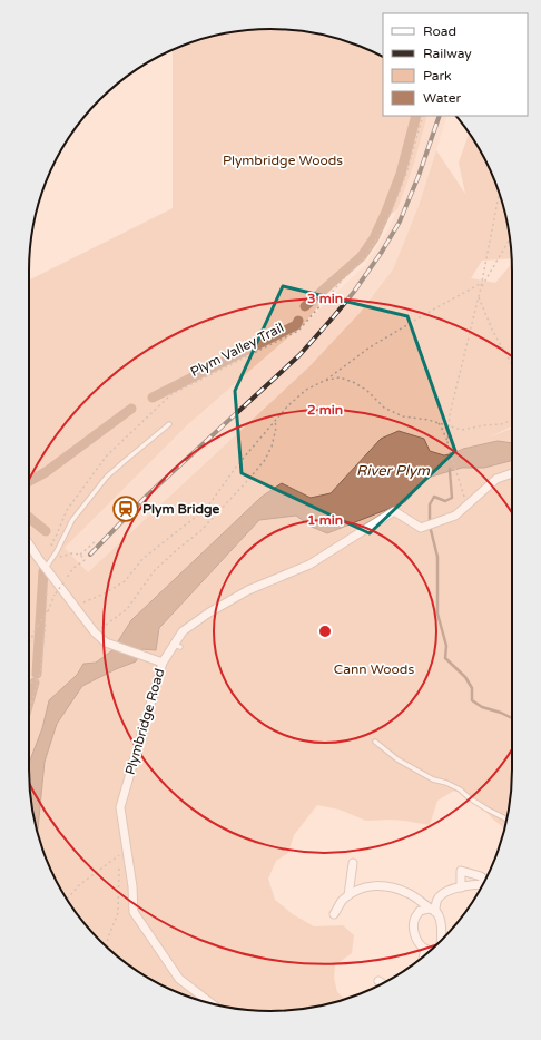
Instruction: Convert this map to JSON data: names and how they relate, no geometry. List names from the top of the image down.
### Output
{
  "streets": {
    "street": ["Plymbridge Road"],
    "path": ["Plym Valley Trail"]
  },
  "water": ["River Plym"],
  "parks": ["Plymbridge Woods", "Cann Woods"],
  "places": {
    "station": ["Plym Bridge"]
  },
  "legend": [
    "Road",
    "Railway",
    "Park",
    "Water"
  ],
  "rings": ["3 min", "2 min", "1 min"]
}
